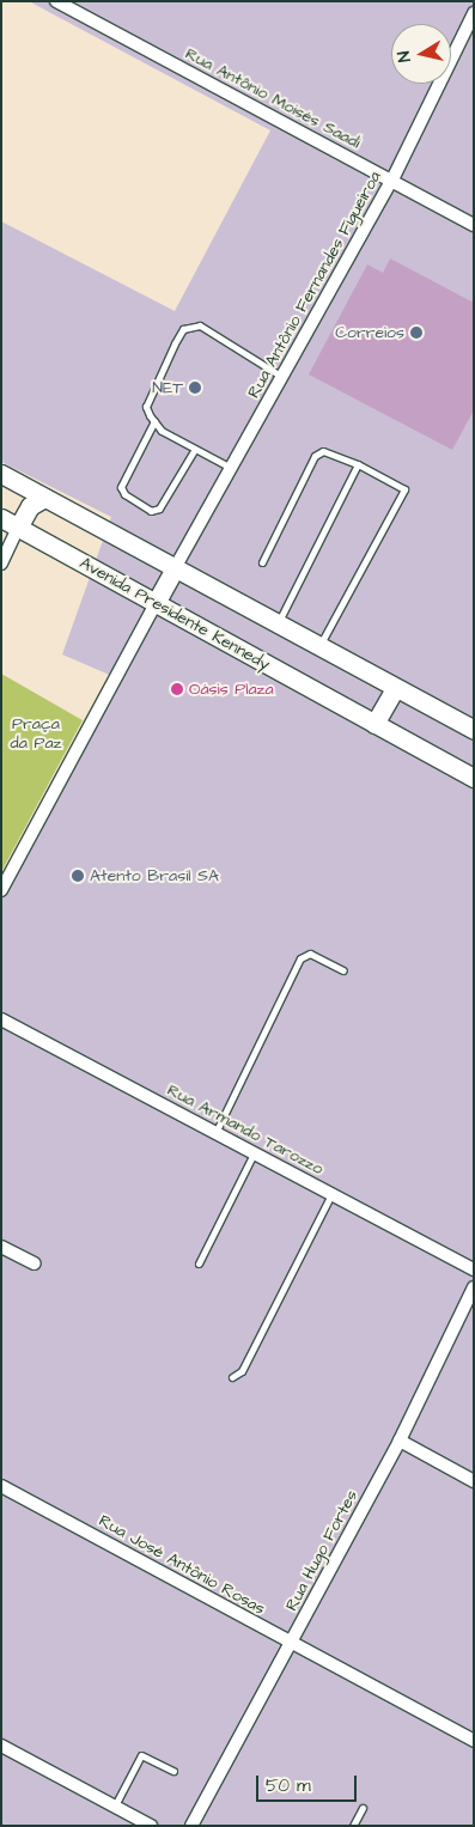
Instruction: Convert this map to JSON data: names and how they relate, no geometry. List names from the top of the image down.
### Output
{
  "streets": {
    "main road": ["Avenida Presidente Kennedy"],
    "street": [
      "Rua Antônio Moisés Saadi",
      "Rua Antônio Fernandes Figueiroa",
      "Rua Armando Tarozzo",
      "Rua Hugo Fortes",
      "Rua José Antônio Rosas"
    ]
  },
  "crossings": [
    ["Rua Antônio Moisés Saadi", "Rua Antônio Fernandes Figueiroa"],
    ["Rua Hugo Fortes", "Rua José Antônio Rosas"]
  ],
  "parks": ["Praça da Paz"],
  "places": [
    "Correios",
    "NET",
    "Oásis Plaza",
    "Atento Brasil SA"
  ],
  "scale_bar": "50 m",
  "north": "left"
}
